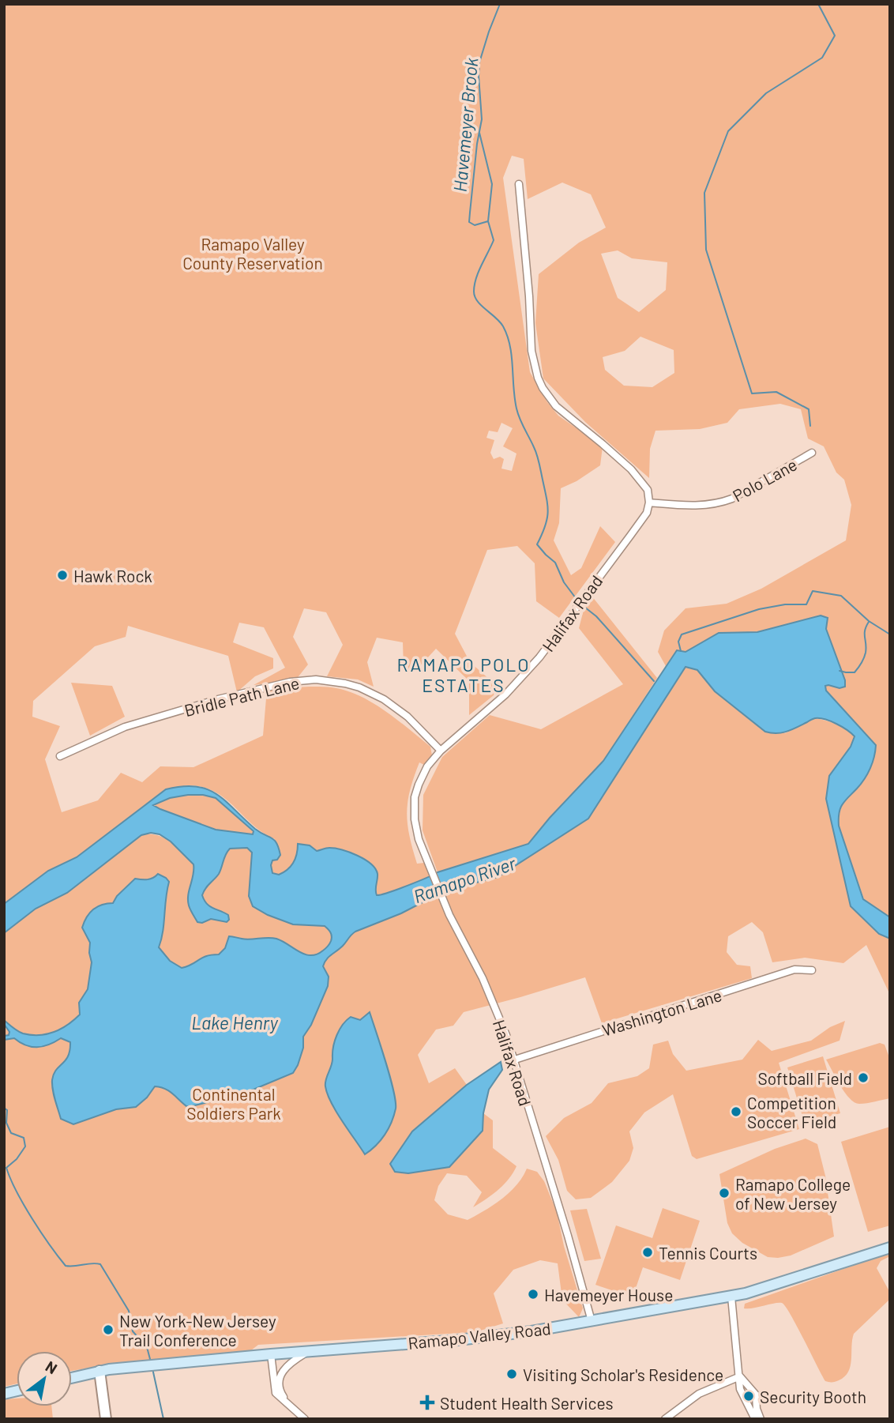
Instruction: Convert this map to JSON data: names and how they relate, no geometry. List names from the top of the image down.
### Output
{
  "streets": {
    "main road": ["Ramapo Valley Road"],
    "street": [
      "Polo Lane",
      "Halifax Road",
      "Bridle Path Lane",
      "Washington Lane"
    ]
  },
  "crossings": [
    ["Polo Lane", "Halifax Road"],
    ["Halifax Road", "Bridle Path Lane"],
    ["Halifax Road", "Washington Lane"],
    ["Halifax Road", "Ramapo Valley Road"]
  ],
  "districts": ["RAMAPO POLO ESTATES"],
  "water": ["Havemeyer Brook", "Ramapo River", "Lake Henry"],
  "parks": ["Ramapo Valley County Reservation", "Continental Soldiers Park"],
  "places": {
    "other": [
      "Hawk Rock",
      "Softball Field",
      "Competition Soccer Field",
      "Ramapo College of New Jersey",
      "Tennis Courts",
      "Havemeyer House",
      "New York-New Jersey Trail Conference",
      "Visiting Scholar's Residence",
      "Security Booth"
    ],
    "health": ["Student Health Services"]
  },
  "north": "top right"
}
